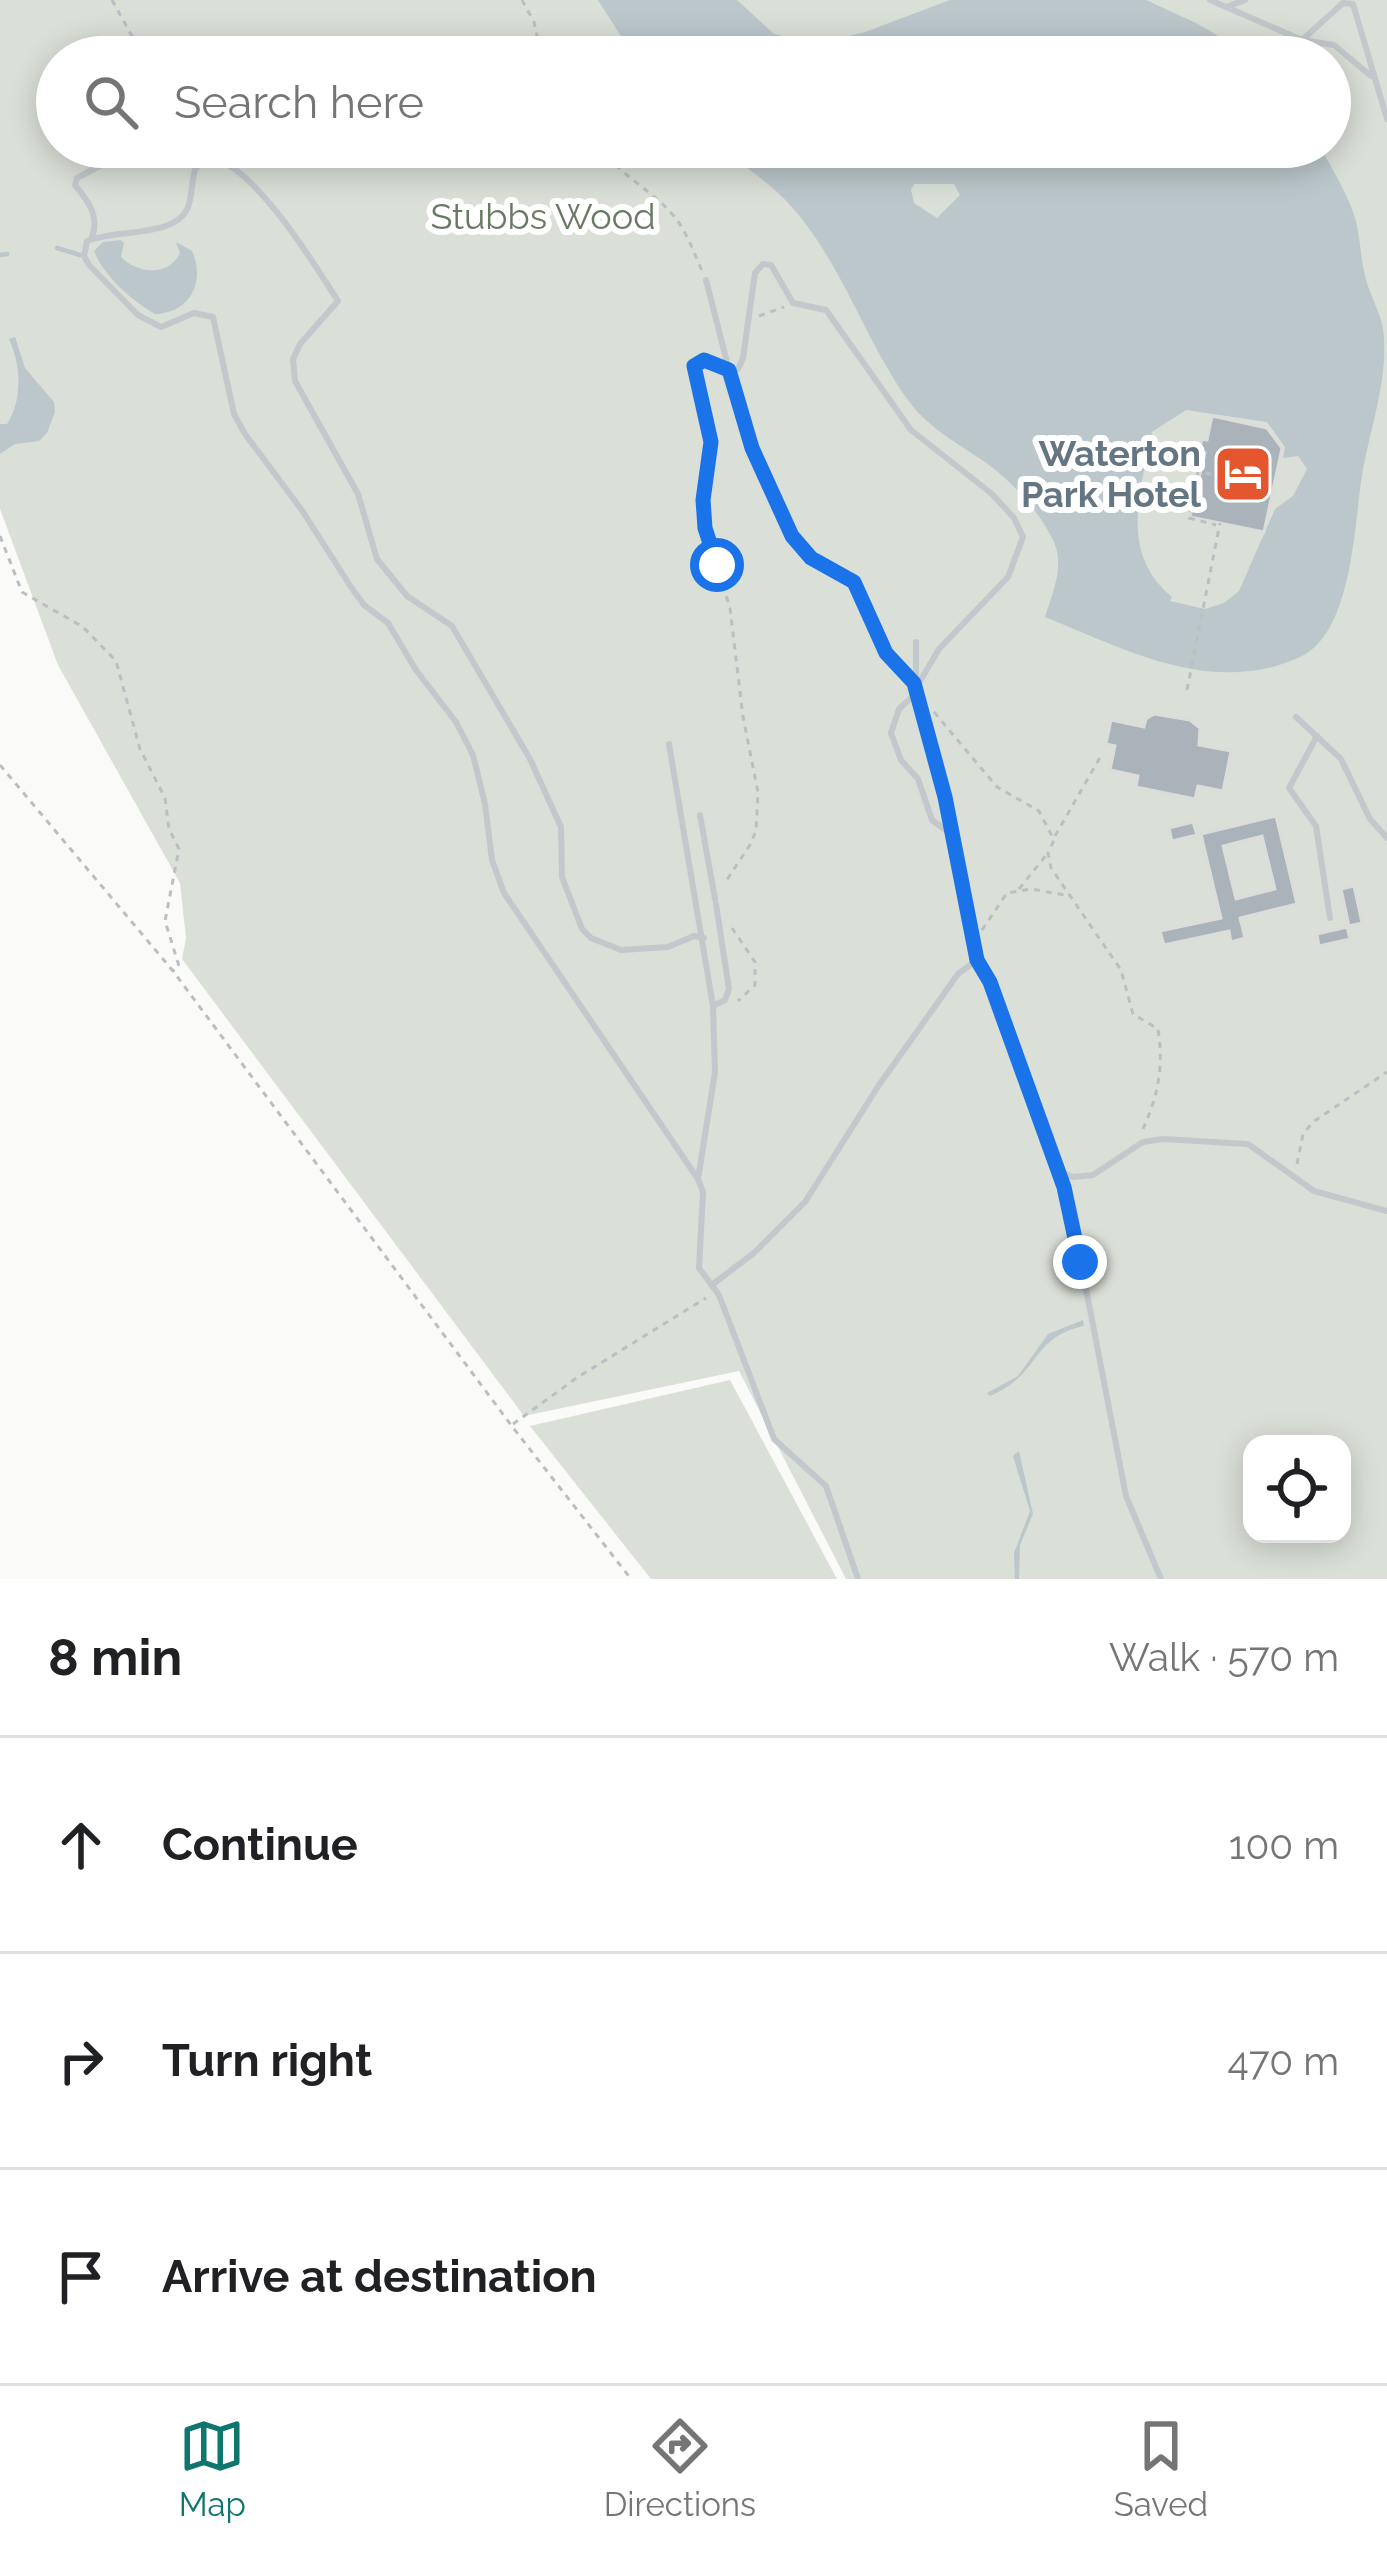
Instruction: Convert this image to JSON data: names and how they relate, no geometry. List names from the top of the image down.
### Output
{
  "parks": ["Stubbs Wood"],
  "places": {
    "hotel": ["Waterton Park Hotel"]
  },
  "page": {
    "search": "Search here",
    "heading": ["8 min", "Walk · 570 m"],
    "list": [
      ["Continue", "100 m"],
      ["Turn right", "470 m"],
      "Arrive at destination"
    ],
    "nav": ["Map", "Directions", "Saved"]
  }
}
